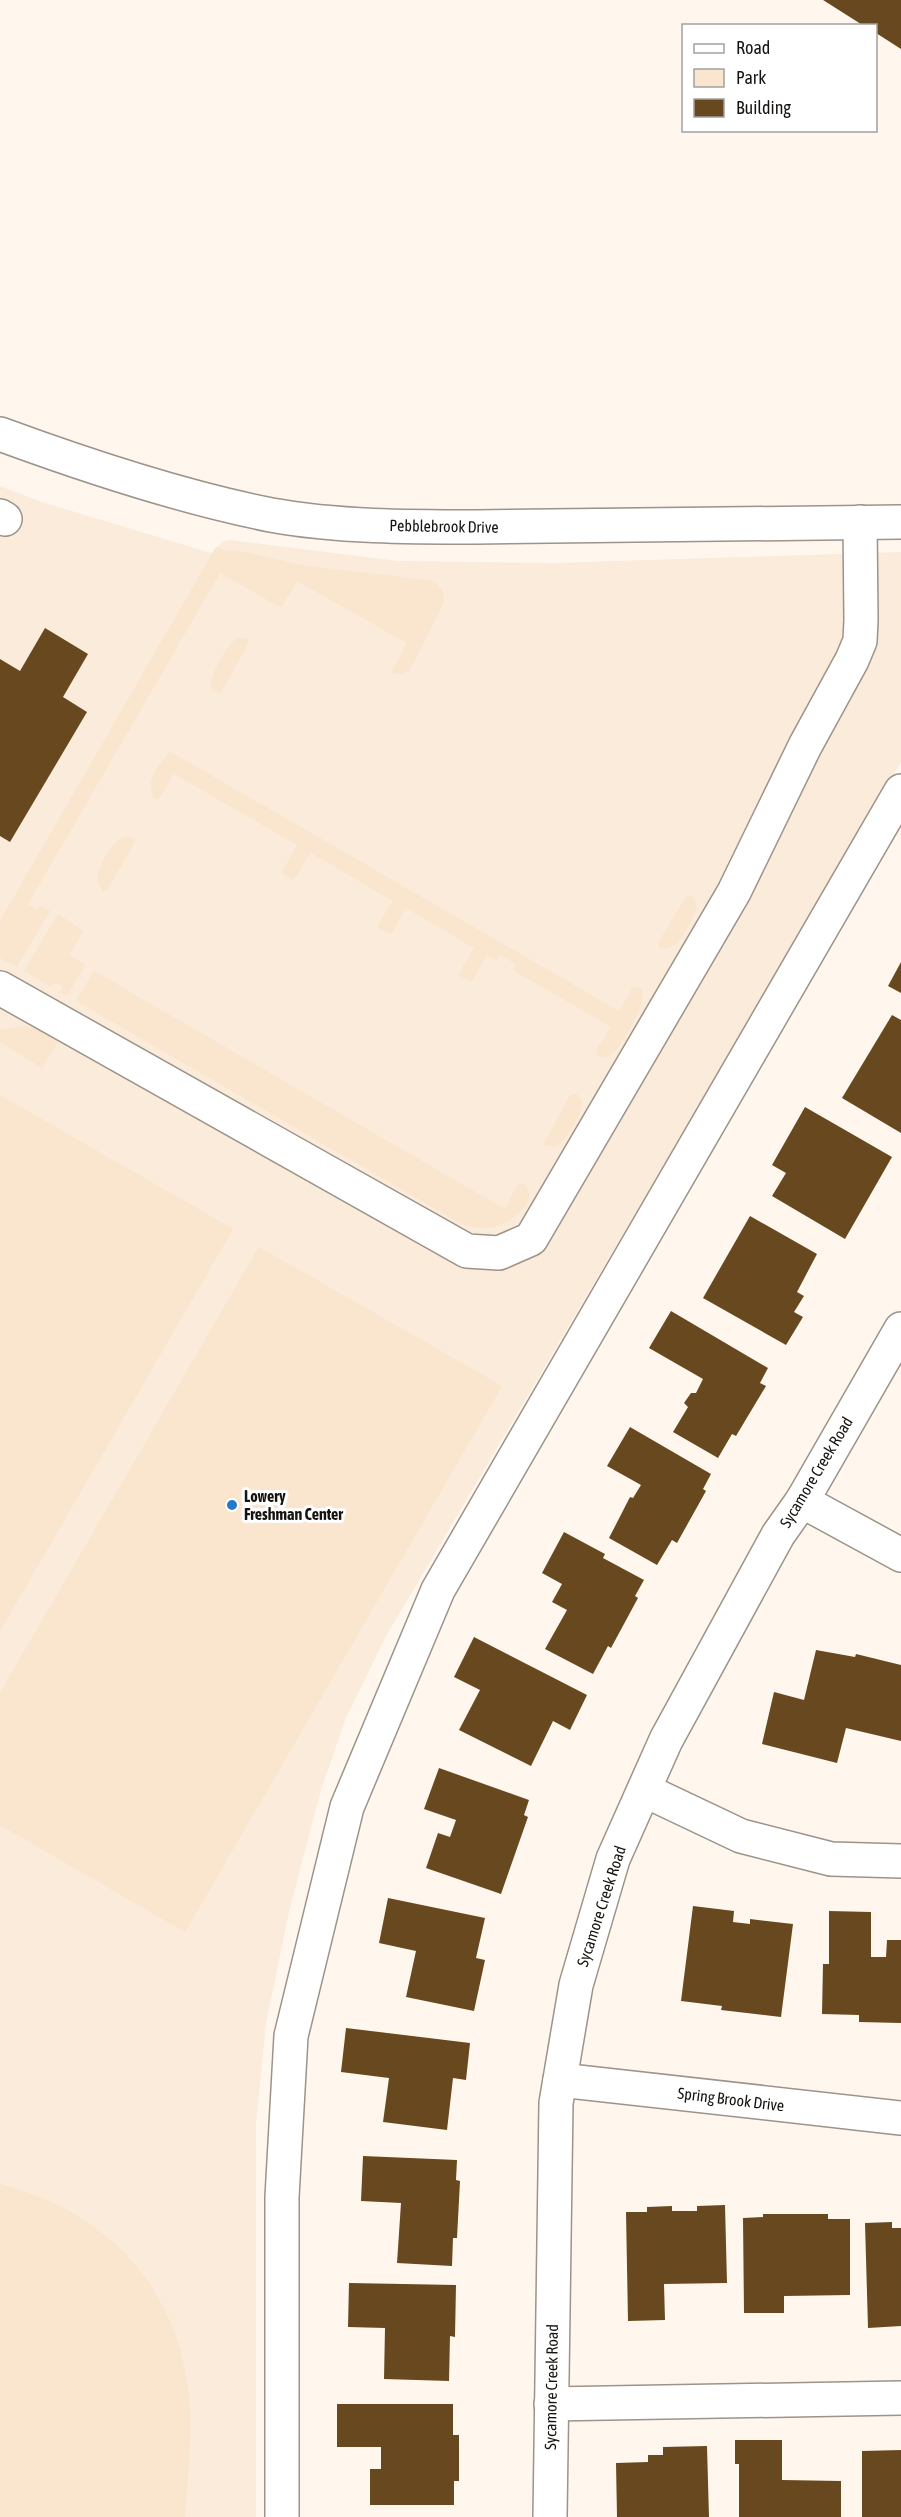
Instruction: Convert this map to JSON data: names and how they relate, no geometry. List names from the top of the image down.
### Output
{
  "streets": {
    "street": ["Pebblebrook Drive", "Sycamore Creek Road", "Spring Brook Drive"]
  },
  "crossings": [
    ["Sycamore Creek Road", "Spring Brook Drive"]
  ],
  "places": ["Lowery Freshman Center"],
  "legend": ["Road", "Park", "Building"]
}
